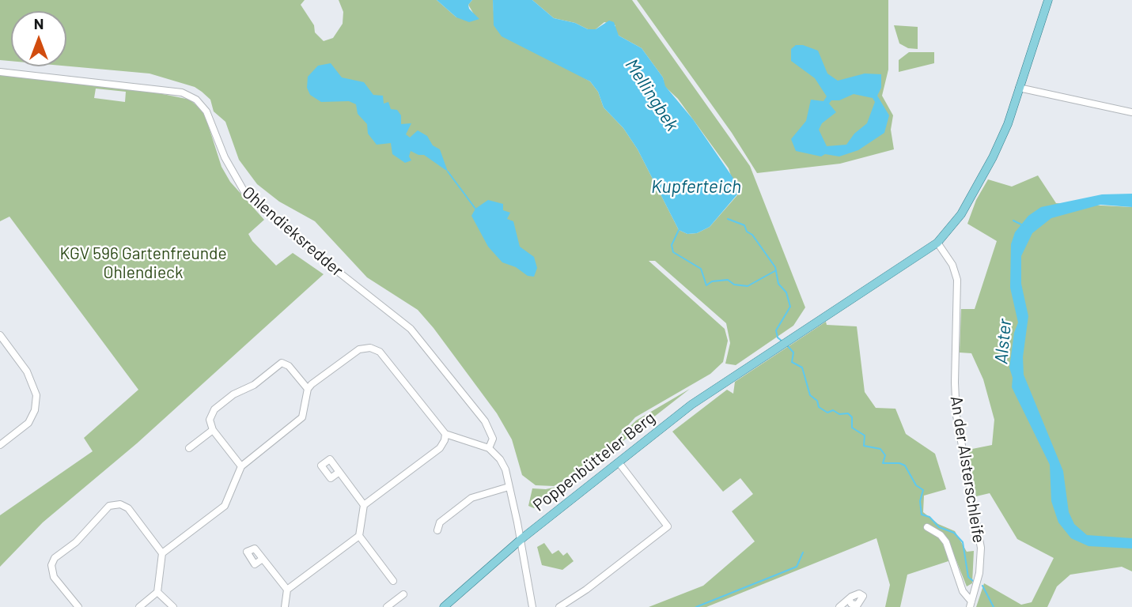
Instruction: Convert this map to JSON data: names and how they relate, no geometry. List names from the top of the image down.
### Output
{
  "streets": {
    "main road": ["Poppenbütteler Berg"],
    "street": ["Ohlendieksredder", "An der Alsterschleife"]
  },
  "crossings": [
    ["Poppenbütteler Berg", "An der Alsterschleife"]
  ],
  "water": ["Mellingbek", "Kupferteich", "Alster"],
  "parks": ["KGV 596 Gartenfreunde Ohlendieck"],
  "north": "top"
}
